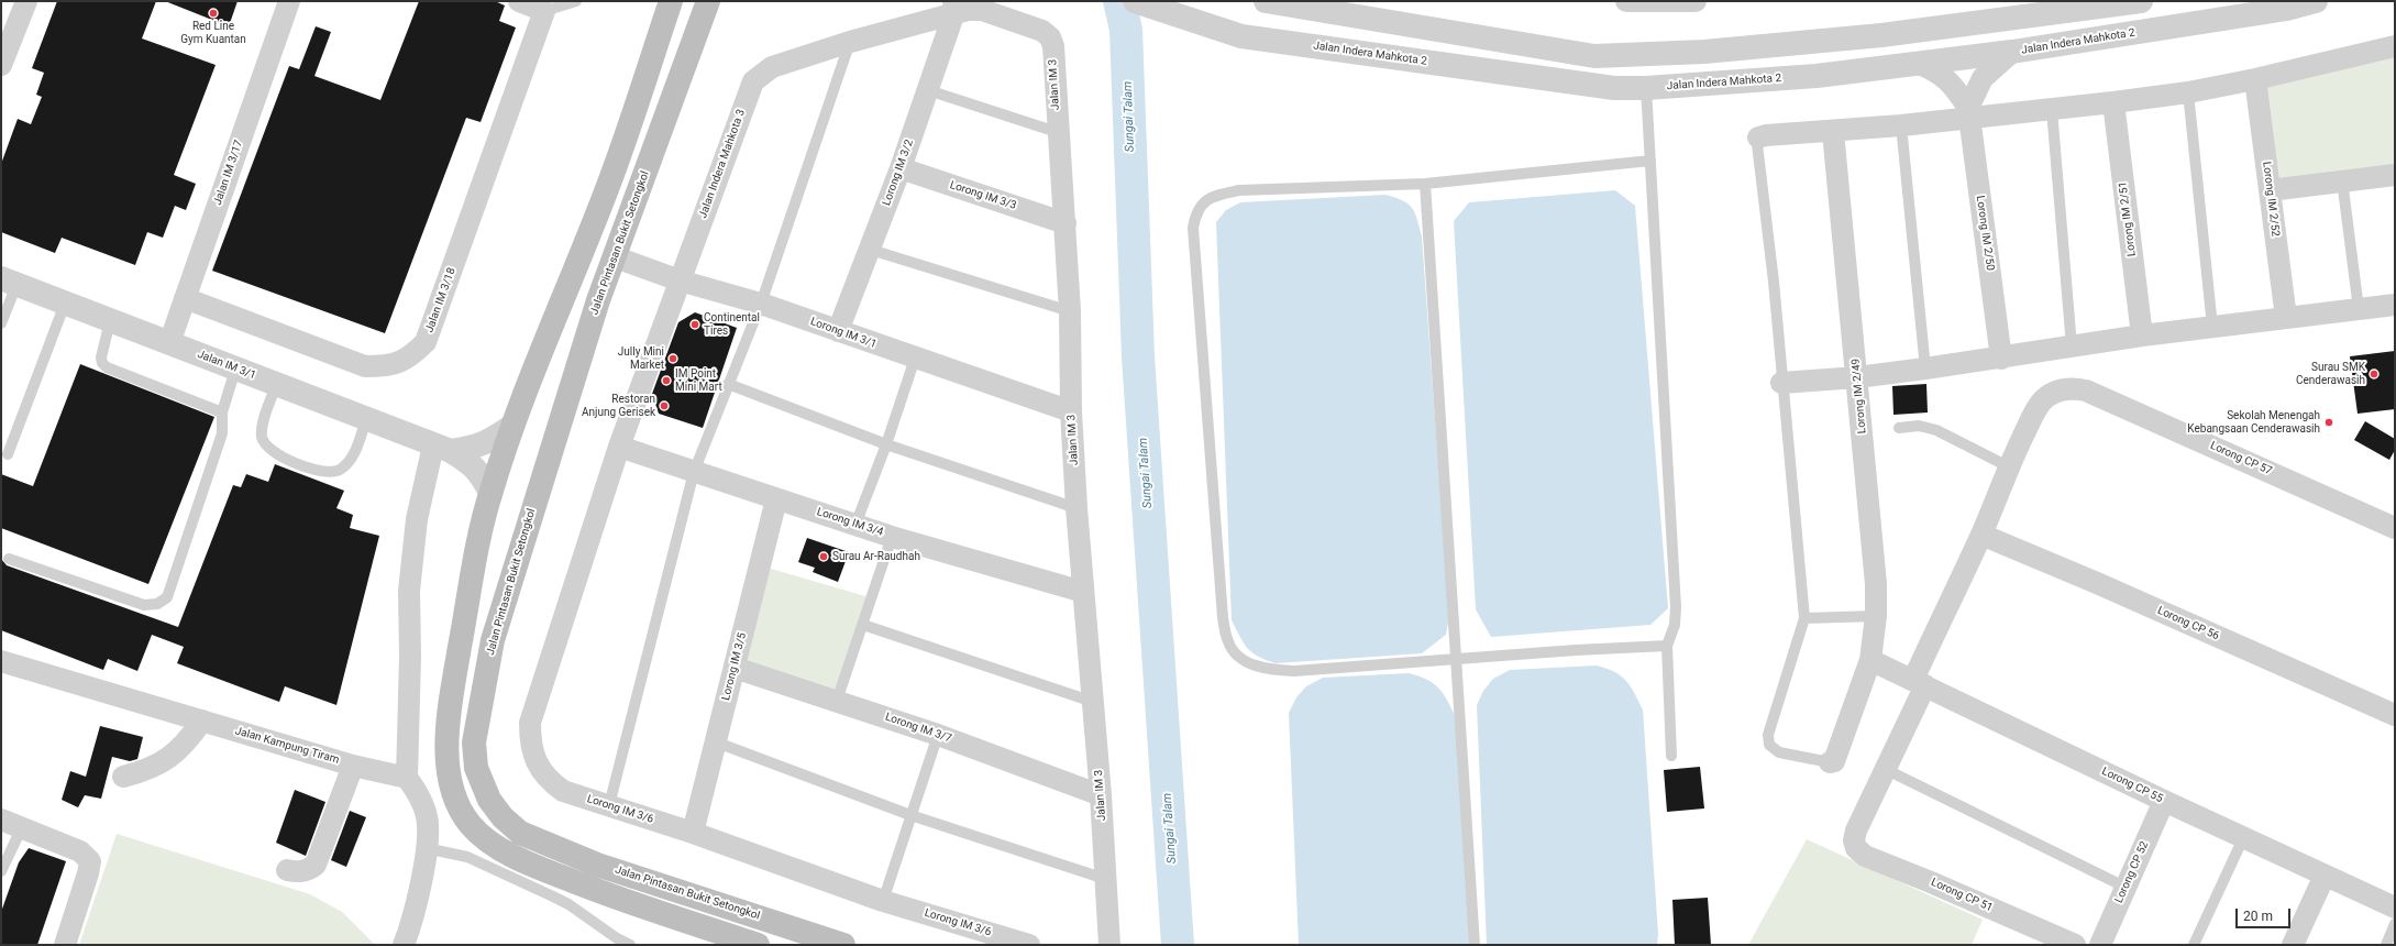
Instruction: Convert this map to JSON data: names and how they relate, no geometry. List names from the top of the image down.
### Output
{
  "streets": {
    "main road": ["Jalan Pintasan Bukit Setongkol"],
    "street": [
      "Jalan Indera Mahkota 2",
      "Jalan IM 3",
      "Jalan Indera Mahkota 3",
      "Jalan IM 3/17",
      "Lorong IM 3/2",
      "Lorong IM 3/3",
      "Lorong IM 2/52",
      "Lorong IM 2/51",
      "Lorong IM 2/50",
      "Jalan IM 3/18",
      "Lorong IM 3/1",
      "Jalan IM 3/1",
      "Lorong IM 2/49",
      "Lorong CP 57",
      "Lorong IM 3/4",
      "Lorong CP 56",
      "Lorong IM 3/5",
      "Lorong IM 3/7",
      "Jalan Kampung Tiram",
      "Lorong CP 55",
      "Lorong IM 3/6",
      "Lorong CP 52",
      "Lorong CP 51"
    ]
  },
  "crossings": [
    ["Jalan IM 3", "Jalan Indera Mahkota 3"],
    ["Jalan IM 3", "Lorong IM 3/2"],
    ["Jalan IM 3", "Lorong IM 3/3"],
    ["Jalan IM 3", "Lorong IM 3/1"],
    ["Jalan IM 3", "Lorong IM 3/4"],
    ["Jalan IM 3", "Lorong IM 3/7"],
    ["Jalan Indera Mahkota 3", "Lorong IM 3/2"],
    ["Jalan Indera Mahkota 3", "Lorong IM 3/1"],
    ["Jalan Indera Mahkota 3", "Lorong IM 3/4"],
    ["Jalan Indera Mahkota 3", "Lorong IM 3/6"],
    ["Jalan IM 3/17", "Jalan IM 3/18"],
    ["Jalan IM 3/17", "Jalan IM 3/1"],
    ["Lorong IM 3/2", "Lorong IM 3/3"],
    ["Lorong IM 3/2", "Lorong IM 3/1"],
    ["Jalan Pintasan Bukit Setongkol", "Lorong IM 3/1"],
    ["Lorong IM 2/49", "Lorong CP 55"],
    ["Lorong IM 3/4", "Lorong IM 3/5"],
    ["Lorong IM 3/4", "Lorong IM 3/6"],
    ["Lorong IM 3/5", "Lorong IM 3/7"],
    ["Lorong IM 3/5", "Lorong IM 3/6"],
    ["Lorong CP 55", "Lorong CP 52"]
  ],
  "water": ["Sungai Talam"],
  "places": [
    "Red Line Gym Kuantan",
    "Continental Tires",
    "Jully Mini Market",
    "Surau SMK Cenderawasih",
    "IM Point Mini Mart",
    "Restoran Anjung Gerisek",
    "Sekolah Menengah Kebangsaan Cenderawasih",
    "Surau Ar-Raudhah"
  ],
  "scale_bar": "20 m"
}
